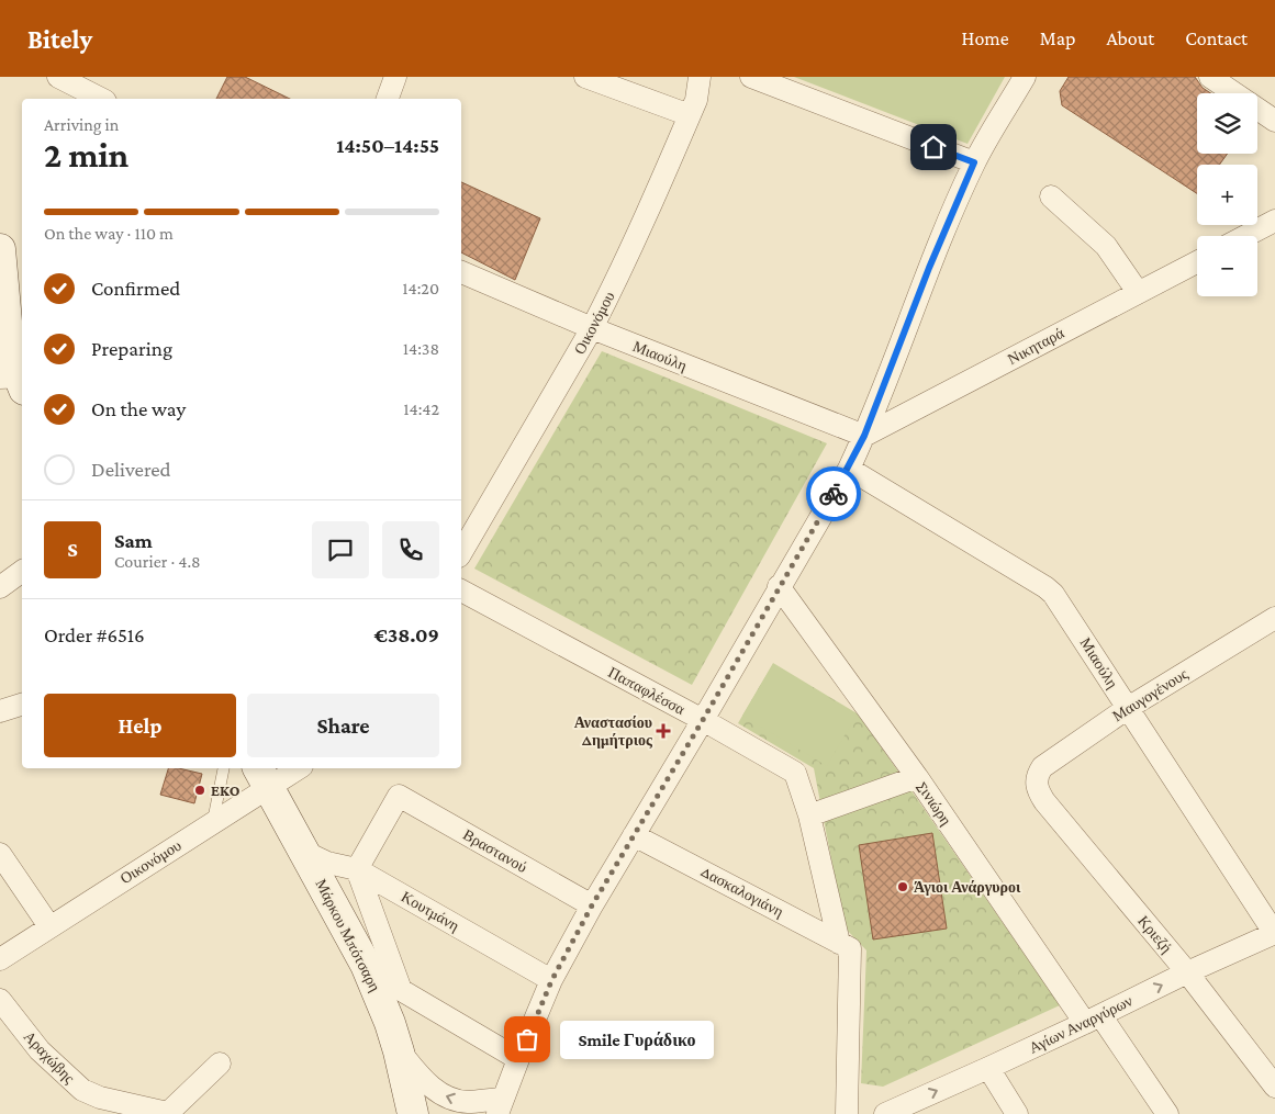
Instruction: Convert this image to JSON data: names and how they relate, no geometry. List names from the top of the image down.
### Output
{
  "streets": {
    "street": [
      "Οικονόμου",
      "Νικηταρά",
      "Μιαούλη",
      "Παπαφλέσσα",
      "Μαυγογένους",
      "Σινιώρη",
      "Βραστανού",
      "Δασκαλογιάνη",
      "Κουτμάνη",
      "Κριεζή",
      "Μάρκου Μπότσαρη",
      "Αγίων Αναργύρων",
      "Αραχώβης"
    ]
  },
  "crossings": [
    ["Οικονόμου", "Μιαούλη"],
    ["Οικονόμου", "Μάρκου Μπότσαρη"],
    ["Νικηταρά", "Μιαούλη"],
    ["Μιαούλη", "Μαυγογένους"],
    ["Μιαούλη", "Αγίων Αναργύρων"],
    ["Παπαφλέσσα", "Δασκαλογιάνη"],
    ["Μαυγογένους", "Κριεζή"],
    ["Σινιώρη", "Αγίων Αναργύρων"],
    ["Βραστανού", "Κουτμάνη"],
    ["Κουτμάνη", "Μάρκου Μπότσαρη"],
    ["Κριεζή", "Αγίων Αναργύρων"]
  ],
  "one_way": ["Αγίων Αναργύρων"],
  "places": {
    "health": ["Αναστασίου Δημήτριος"],
    "other": ["EKO", "Άγιοι Ανάργυροι", "Smile Γυράδικο"]
  },
  "page": {
    "header": "Bitely",
    "nav": [
      "Home",
      "Map",
      "About",
      "Contact"
    ],
    "map_buttons": ["+", "−"],
    "heading": ["2 min", "Arriving in", "14:50–14:55"],
    "panel": [
      "Sam",
      "Courier · 4.8",
      "Order #6516",
      "€38.09"
    ],
    "bar": "On the way · 110 m",
    "list": [
      ["Confirmed", "14:20"],
      ["Preparing", "14:38"],
      ["On the way", "14:42"],
      "Delivered"
    ],
    "round": "S",
    "buttons": ["Help", "Share"],
    "bubble": "Smile Γυράδικο"
  }
}
